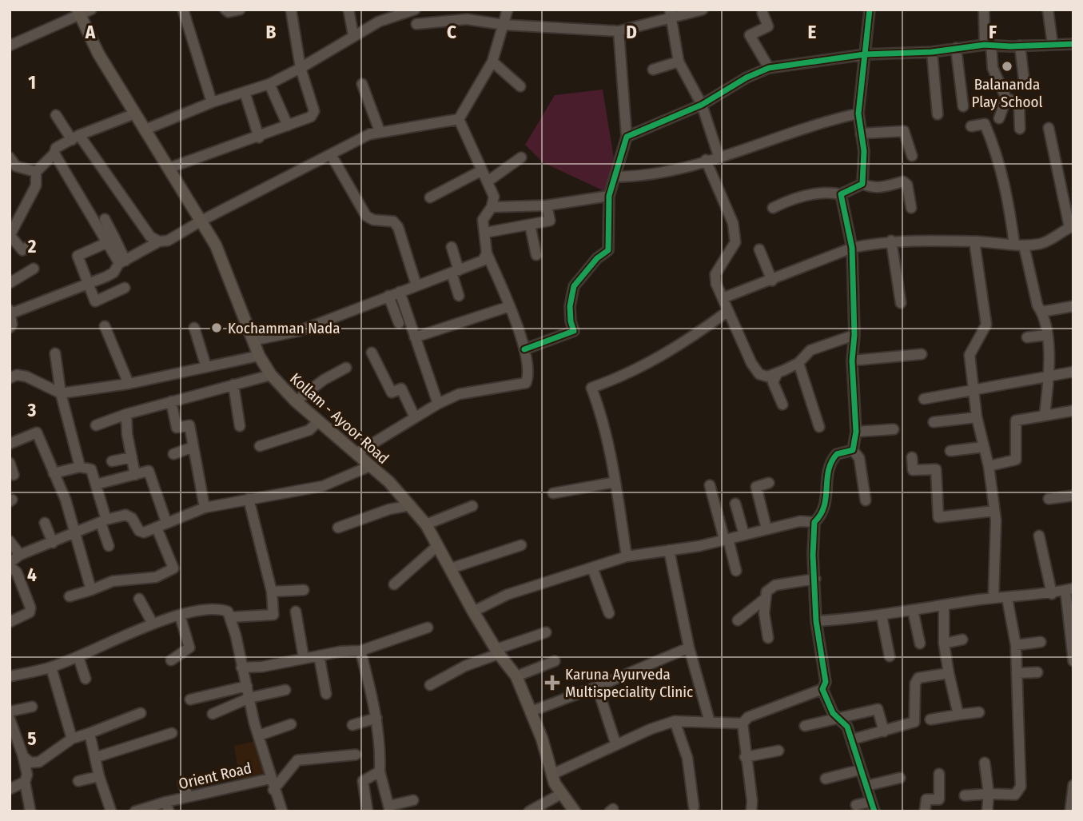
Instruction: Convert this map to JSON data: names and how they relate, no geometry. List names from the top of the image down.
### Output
{
  "streets": {
    "main road": ["Kollam - Ayoor Road"],
    "street": ["Orient Road"]
  },
  "places": {
    "other": ["Balananda Play School", "Kochamman Nada"],
    "health": ["Karuna Ayurveda Multispeciality Clinic"]
  },
  "grid": {
    "columns": [
      "A",
      "B",
      "C",
      "D",
      "E",
      "F"
    ],
    "rows": [
      "1",
      "2",
      "3",
      "4",
      "5"
    ]
  }
}
